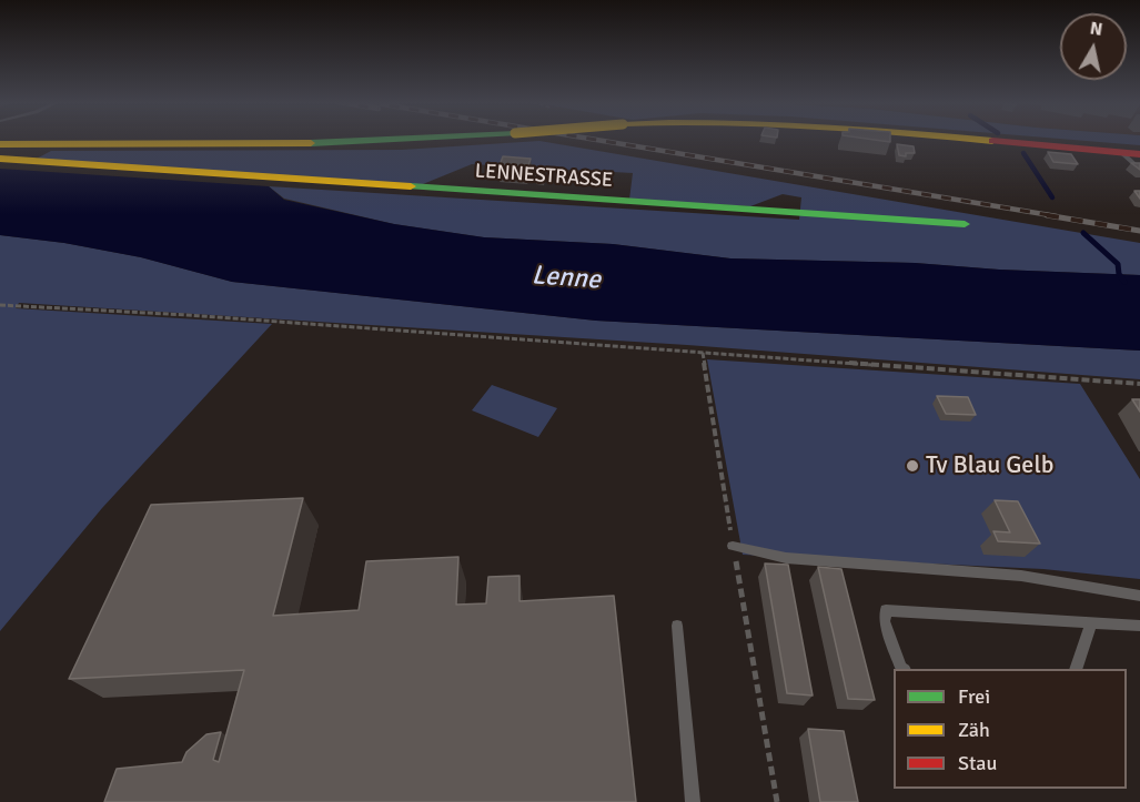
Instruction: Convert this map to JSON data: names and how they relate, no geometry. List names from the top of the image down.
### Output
{
  "streets": {
    "main road": ["LENNESTRASSE"]
  },
  "water": ["Lenne"],
  "places": ["Tv Blau Gelb"],
  "legend": ["Frei", "Zäh", "Stau"],
  "north": "top"
}
